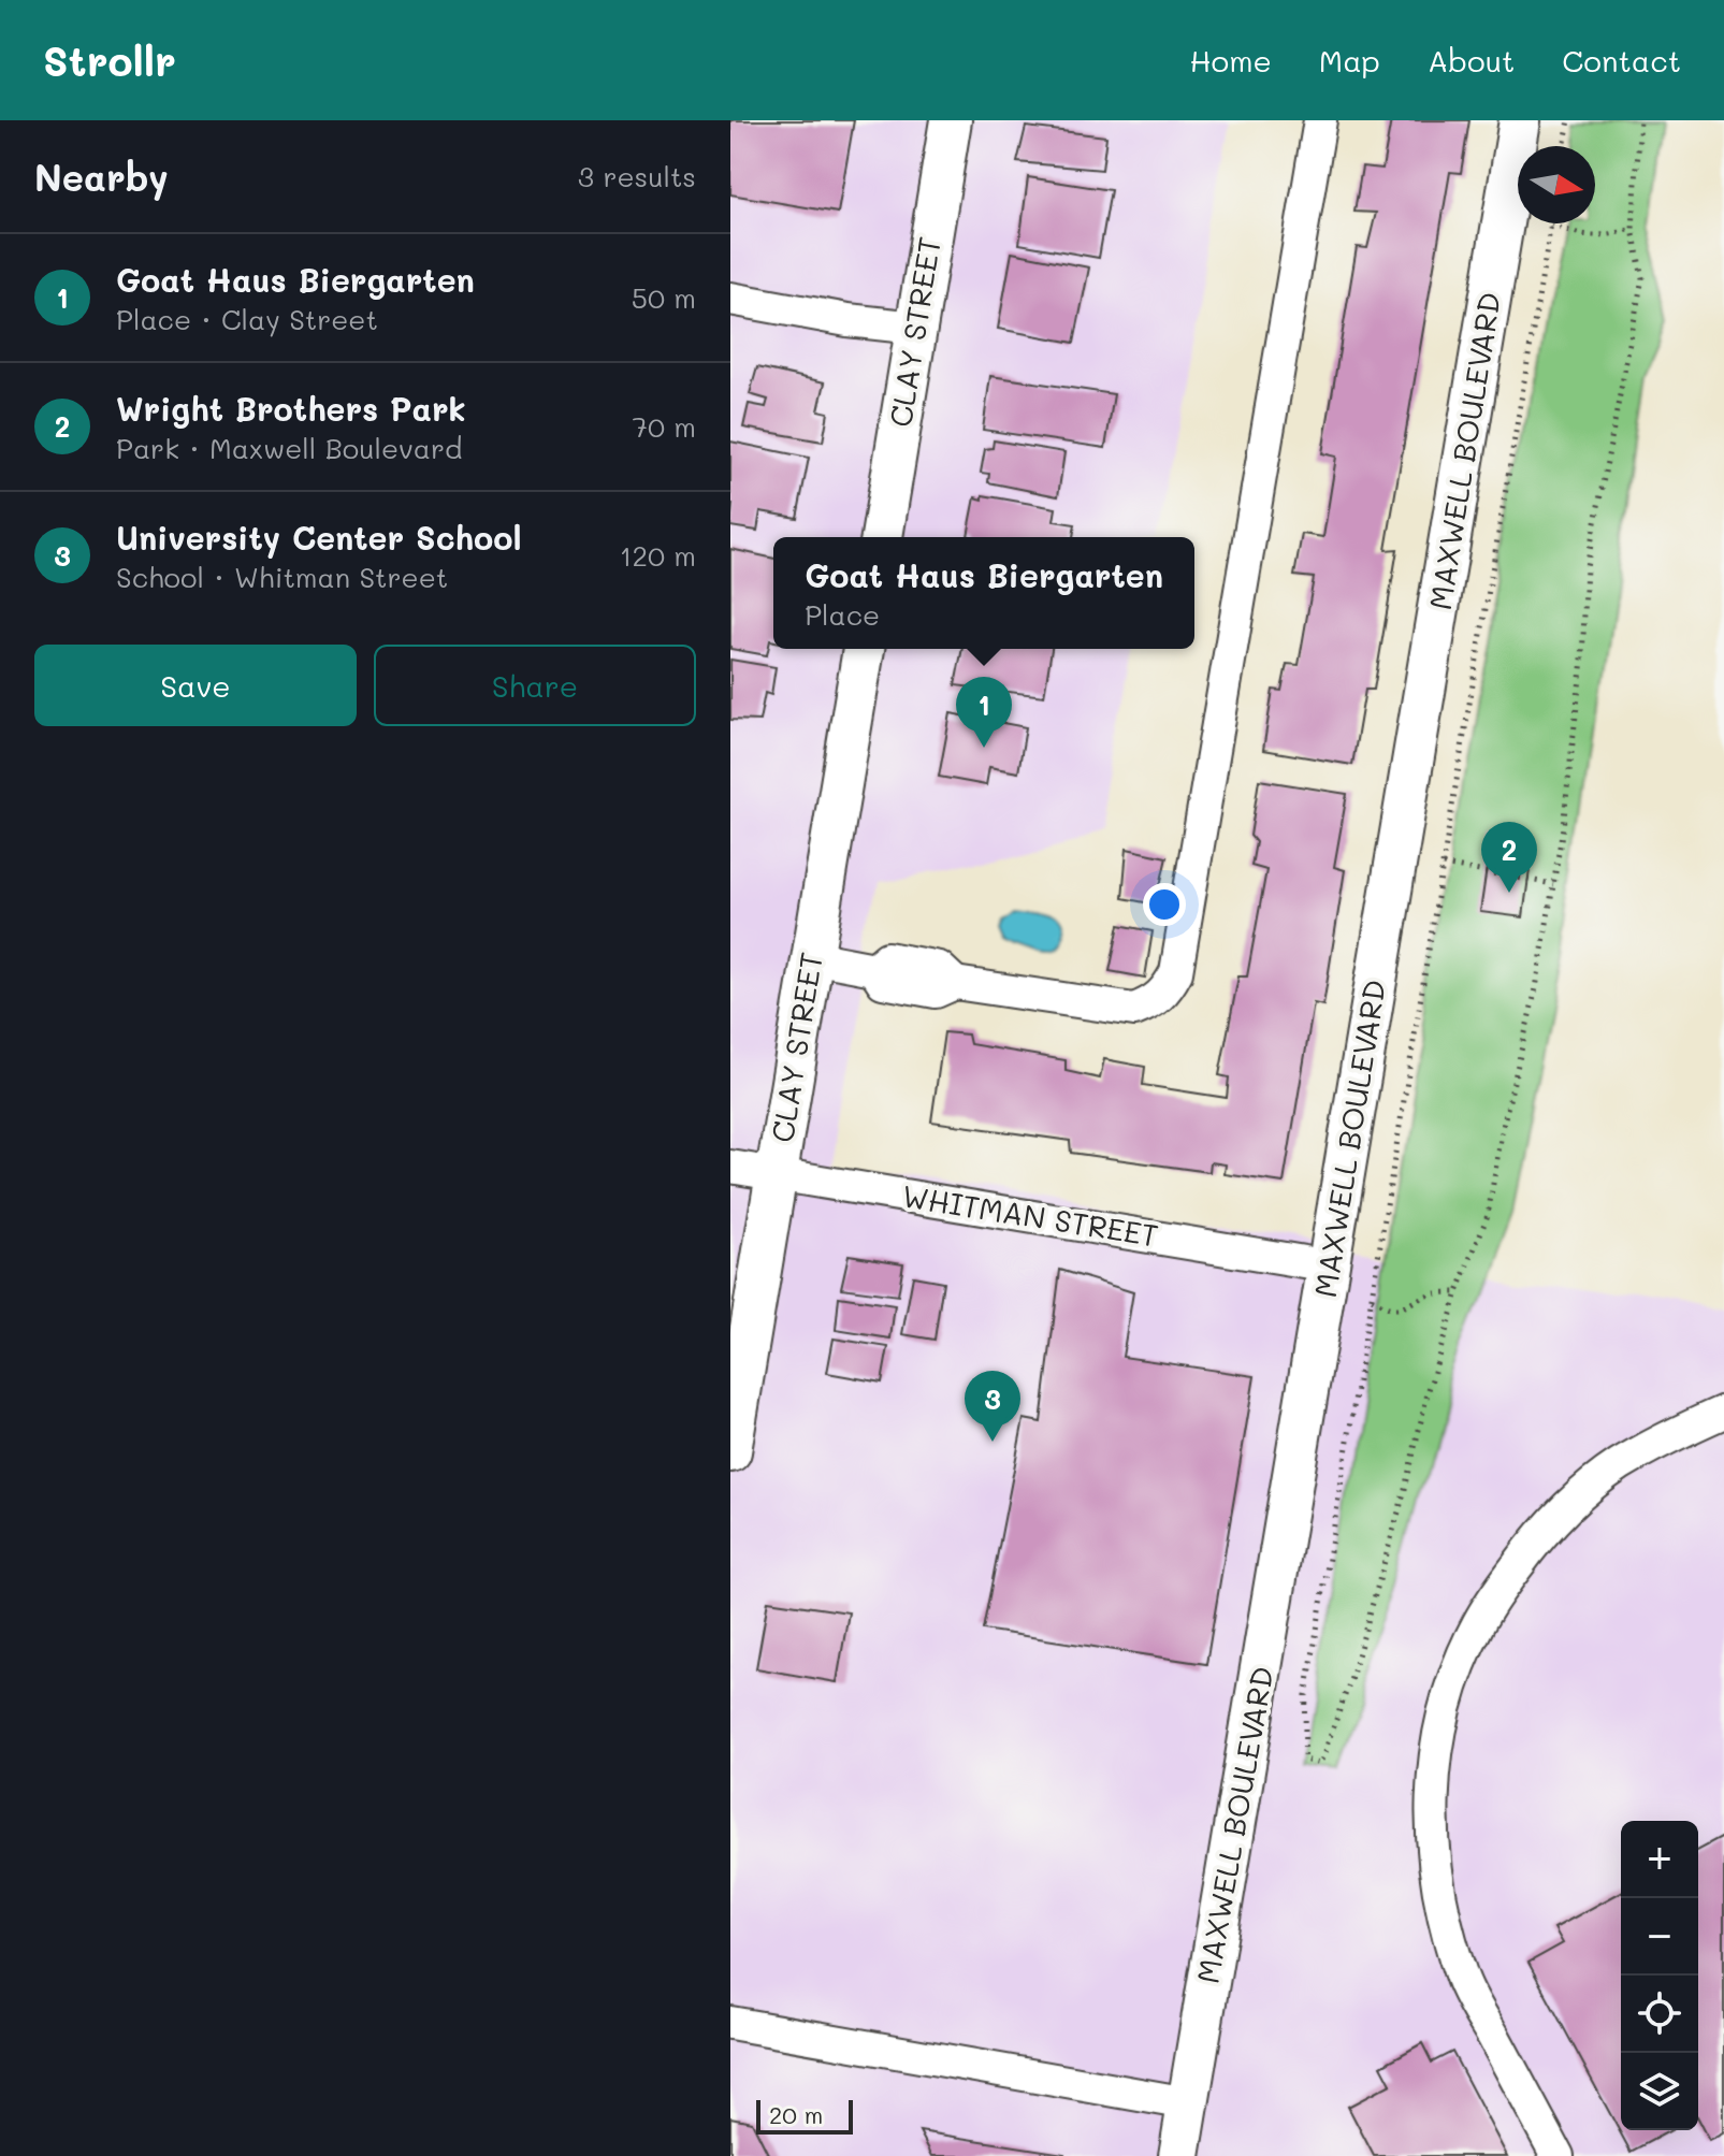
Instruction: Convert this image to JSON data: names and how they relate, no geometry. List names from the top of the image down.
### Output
{
  "streets": {
    "main road": ["CLAY STREET", "MAXWELL BOULEVARD"],
    "street": ["WHITMAN STREET"]
  },
  "crossings": [
    ["CLAY STREET", "WHITMAN STREET"],
    ["MAXWELL BOULEVARD", "WHITMAN STREET"]
  ],
  "scale_bar": "20 m",
  "north": "right",
  "page": {
    "header": "Strollr",
    "nav": [
      "Home",
      "Map",
      "About",
      "Contact"
    ],
    "heading": ["Nearby", "3 results"],
    "list": [
      {
        "mark": "1",
        "name": "Goat Haus Biergarten",
        "note": "Place · Clay Street",
        "value": "50 m"
      },
      {
        "mark": "2",
        "name": "Wright Brothers Park",
        "note": "Park · Maxwell Boulevard",
        "value": "70 m"
      },
      {
        "mark": "3",
        "name": "University Center School",
        "note": "School · Whitman Street",
        "value": "120 m"
      }
    ],
    "popup": ["Goat Haus Biergarten", "Place"],
    "buttons": ["Save", "Share"],
    "pins": ["1", "2", "3"],
    "map_buttons": ["+", "−"],
    "scale": "20 m"
  }
}
